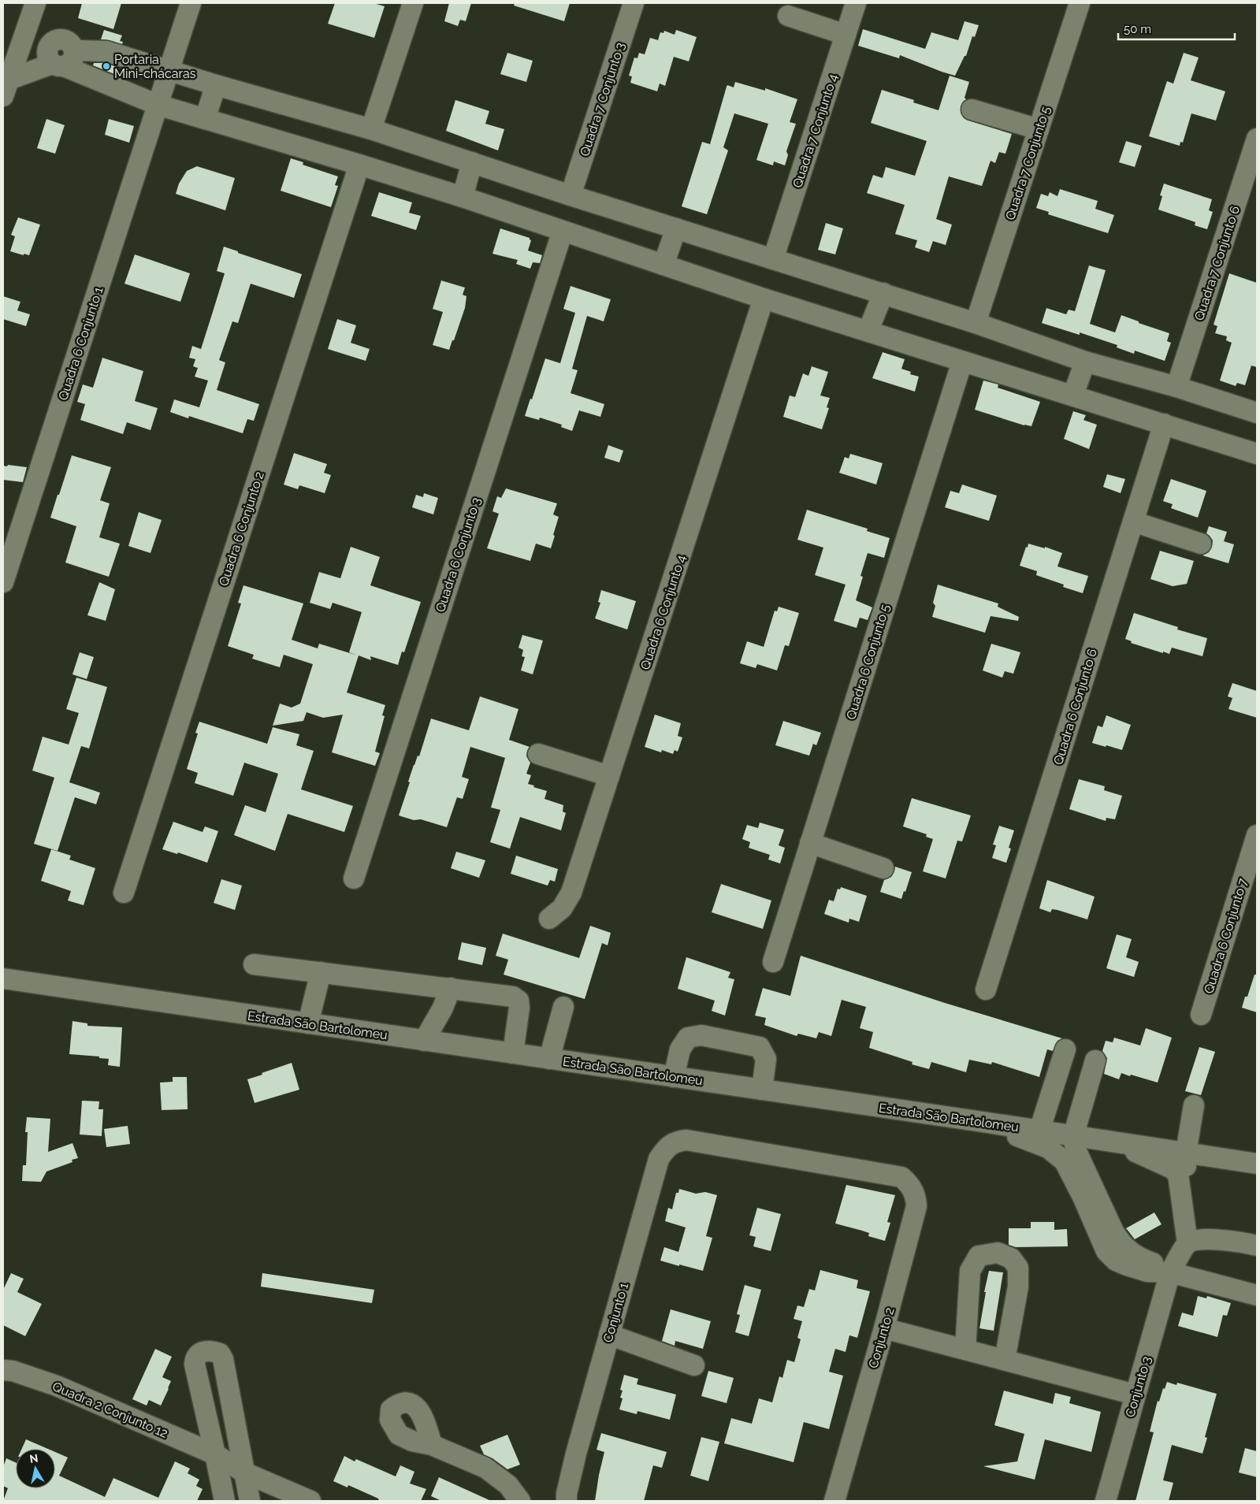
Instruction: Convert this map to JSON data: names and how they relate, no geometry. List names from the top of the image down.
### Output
{
  "streets": {
    "street": [
      "Quadra 7 Conjunto 3",
      "Quadra 7 Conjunto 4",
      "Quadra 7 Conjunto 5",
      "Quadra 7 Conjunto 6",
      "Quadra 6 Conjunto 1",
      "Quadra 6 Conjunto 2",
      "Quadra 6 Conjunto 3",
      "Quadra 6 Conjunto 4",
      "Quadra 6 Conjunto 5",
      "Quadra 6 Conjunto 6",
      "Quadra 6 Conjunto 7",
      "Estrada São Bartolomeu",
      "Conjunto 1",
      "Conjunto 2",
      "Conjunto 3",
      "Quadra 2 Conjunto 12"
    ]
  },
  "crossings": [
    ["Conjunto 1", "Conjunto 2"]
  ],
  "places": ["Portaria Mini-chácaras"],
  "scale_bar": "50 m",
  "north": "top"
}
